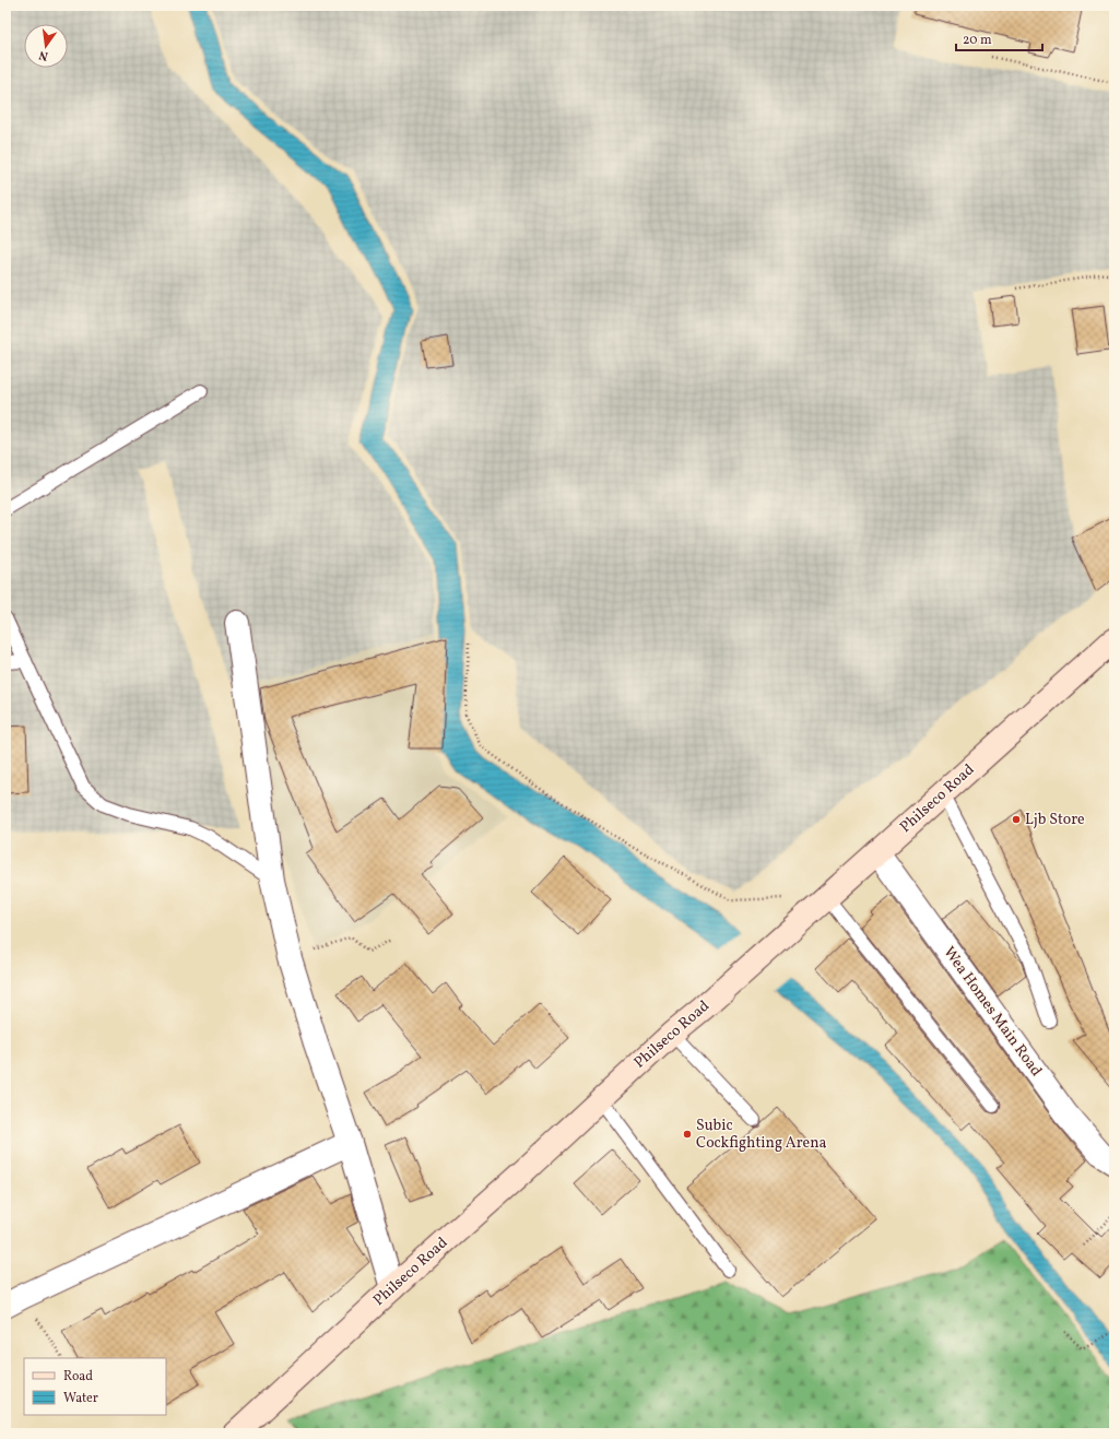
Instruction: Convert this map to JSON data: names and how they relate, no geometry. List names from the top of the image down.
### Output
{
  "streets": {
    "street": ["Philseco Road", "Wea Homes Main Road"]
  },
  "crossings": [
    ["Philseco Road", "Wea Homes Main Road"]
  ],
  "places": ["Ljb Store", "Subic Cockfighting Arena"],
  "legend": ["Road", "Water"],
  "scale_bar": "20 m",
  "north": "bottom"
}
